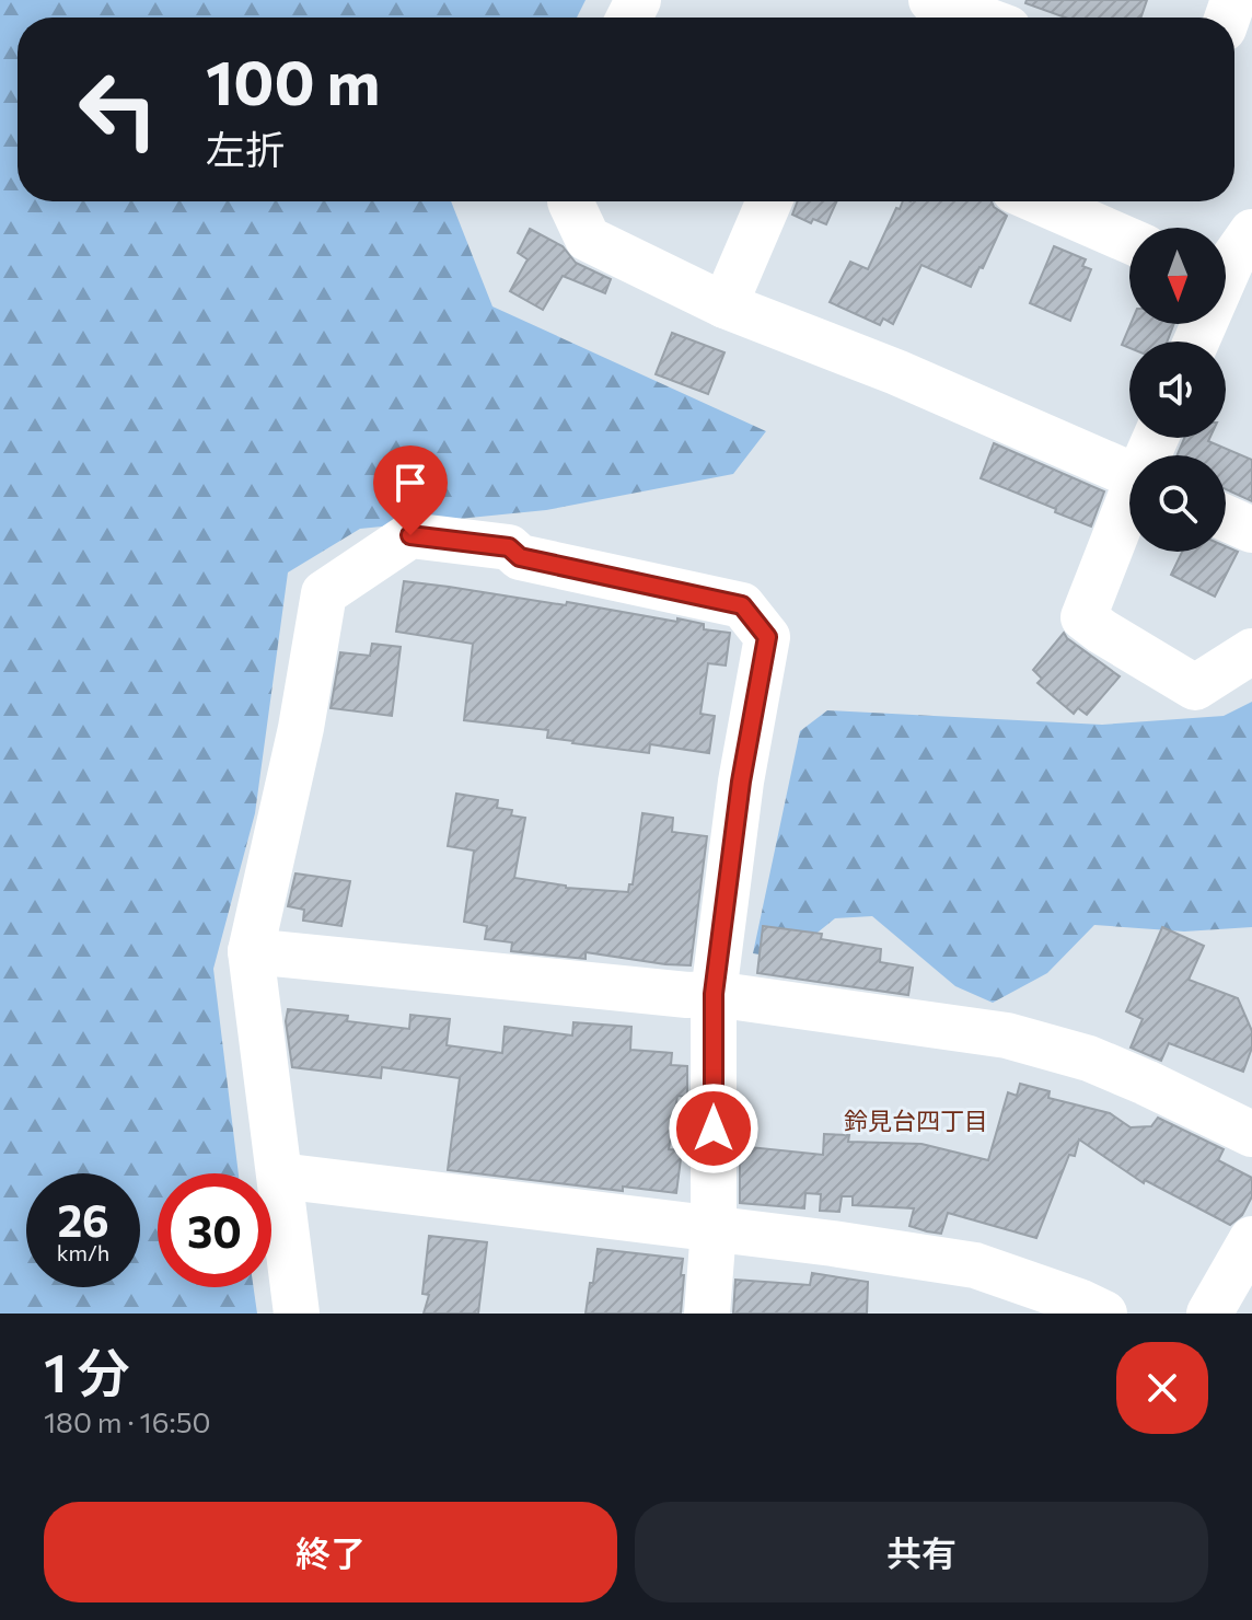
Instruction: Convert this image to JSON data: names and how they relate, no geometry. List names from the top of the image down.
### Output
{
  "districts": ["鈴見台四丁目"],
  "north": "bottom",
  "page": {
    "turn": ["100 m", "左折"],
    "speed": "26 km/h",
    "limit": "30",
    "heading": ["1 分", "180 m · 16:50"],
    "buttons": ["終了", "共有"]
  }
}
